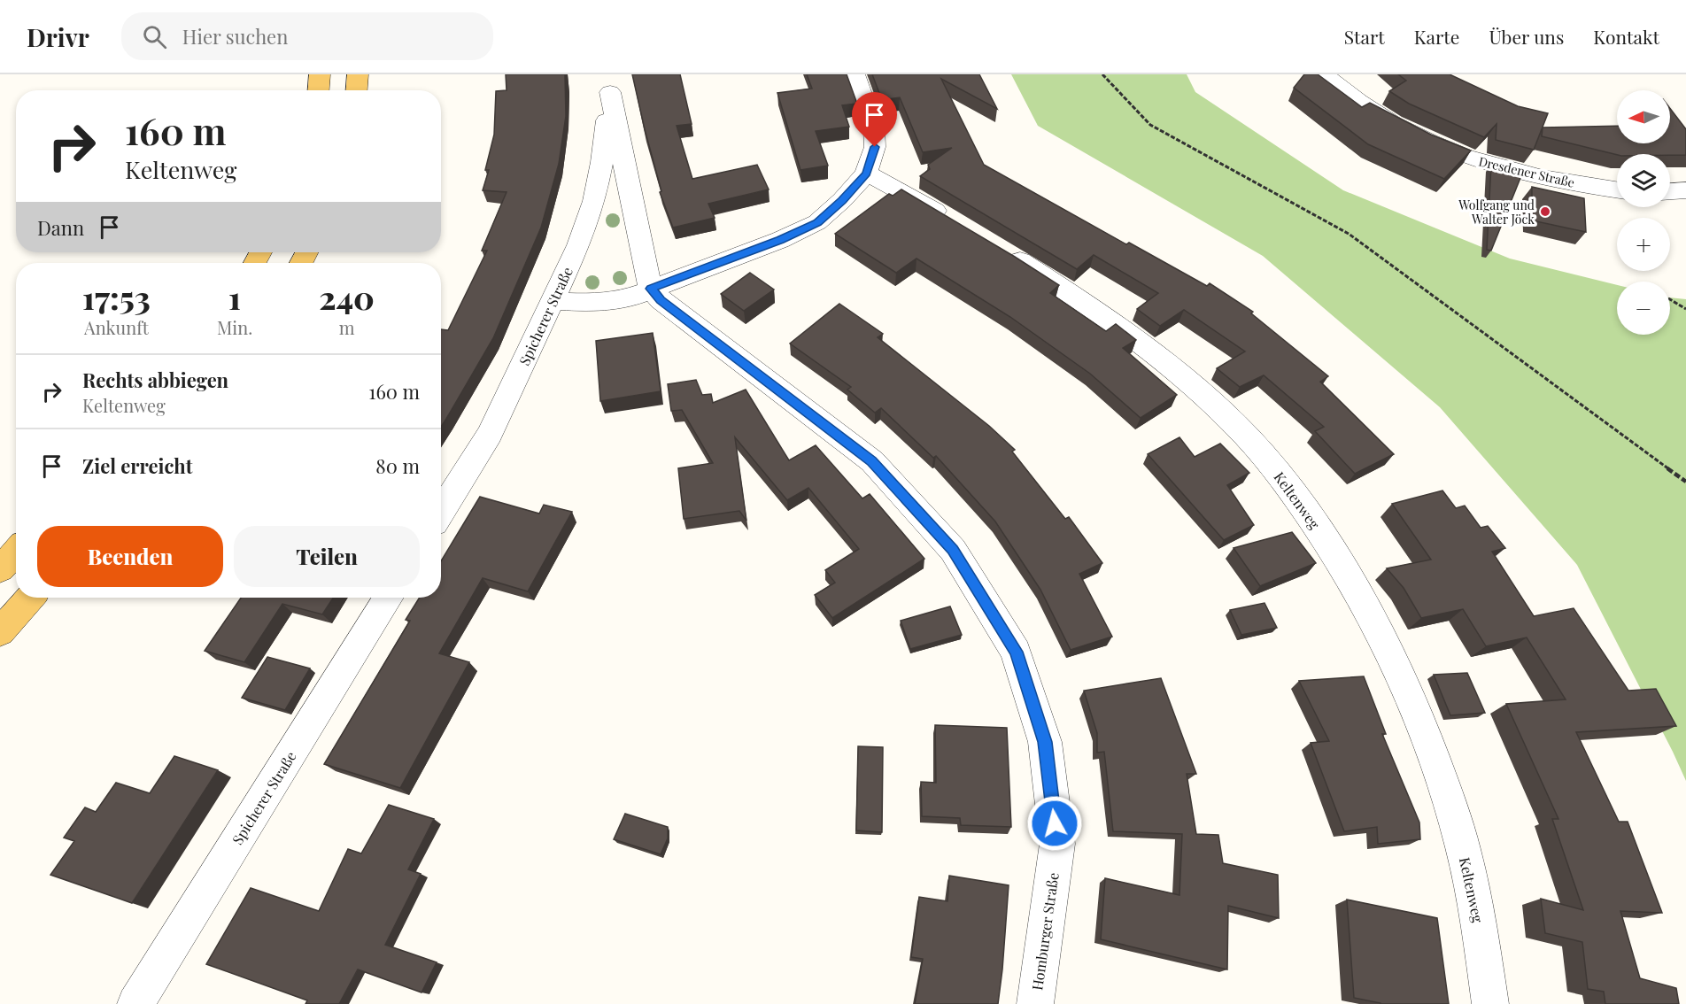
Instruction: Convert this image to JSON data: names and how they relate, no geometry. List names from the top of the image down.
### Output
{
  "streets": {
    "street": [
      "Dresdener Straße",
      "Spicherer Straße",
      "Keltenweg",
      "Homburger Straße"
    ]
  },
  "crossings": [
    ["Spicherer Straße", "Homburger Straße"]
  ],
  "places": ["Wolfgang und Walter Jöck"],
  "north": "left",
  "page": {
    "header": "Drivr",
    "search": "Hier suchen",
    "nav": [
      "Start",
      "Karte",
      "Über uns",
      "Kontakt"
    ],
    "map_buttons": ["+", "−"],
    "turn": ["160 m", "Keltenweg"],
    "then": "Dann",
    "eta": [
      "17:53",
      "Ankunft",
      "1",
      "Min.",
      "240",
      "m"
    ],
    "list": [
      {
        "name": "Rechts abbiegen",
        "note": "Keltenweg",
        "value": "160 m"
      },
      {
        "name": "Ziel erreicht",
        "value": "80 m"
      }
    ],
    "buttons": ["Beenden", "Teilen"]
  }
}
